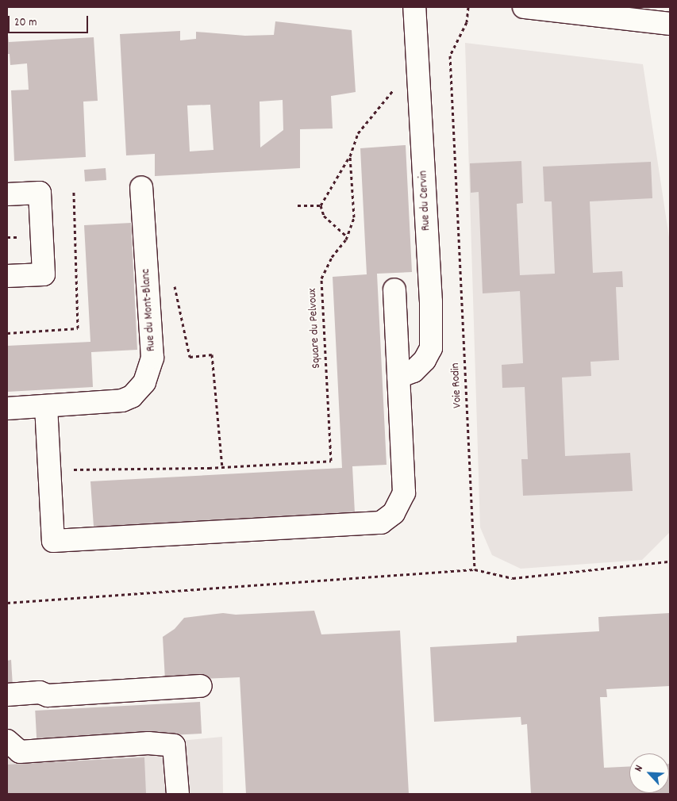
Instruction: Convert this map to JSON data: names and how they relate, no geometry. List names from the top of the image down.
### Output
{
  "streets": {
    "main road": ["Rue du Cervin", "Rue du Mont-Blanc"],
    "path": ["Square du Pelvoux", "Voie Rodin"]
  },
  "crossings": [
    ["Rue du Cervin", "Square du Pelvoux"]
  ],
  "scale_bar": "20 m",
  "north": "top left"
}
